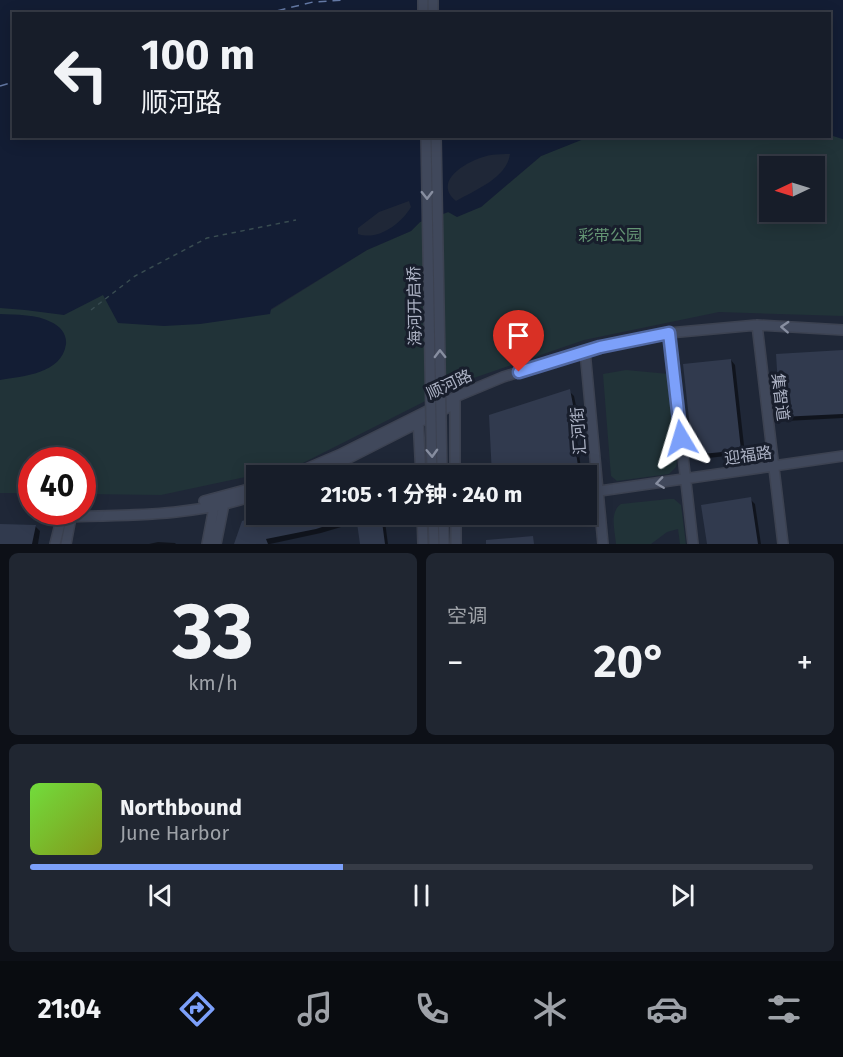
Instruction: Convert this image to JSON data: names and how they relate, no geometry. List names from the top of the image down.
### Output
{
  "streets": {
    "street": [
      "海河开启桥",
      "顺河路",
      "集智道",
      "汇河街",
      "迎福路"
    ]
  },
  "crossings": [
    ["顺河路", "集智道"],
    ["顺河路", "汇河街"],
    ["集智道", "迎福路"],
    ["汇河街", "迎福路"]
  ],
  "one_way": ["迎福路"],
  "parks": ["彩带公园"],
  "north": "left",
  "page": {
    "turn": ["100 m", "顺河路"],
    "limit": "40",
    "trip": "21:05 · 1 分钟 · 240 m",
    "tile": [
      ["33", "km/h"],
      "空调"
    ],
    "heat": ["−", "20°", "+"],
    "song": ["Northbound", "June Harbor"],
    "tabs": "21:04"
  }
}
